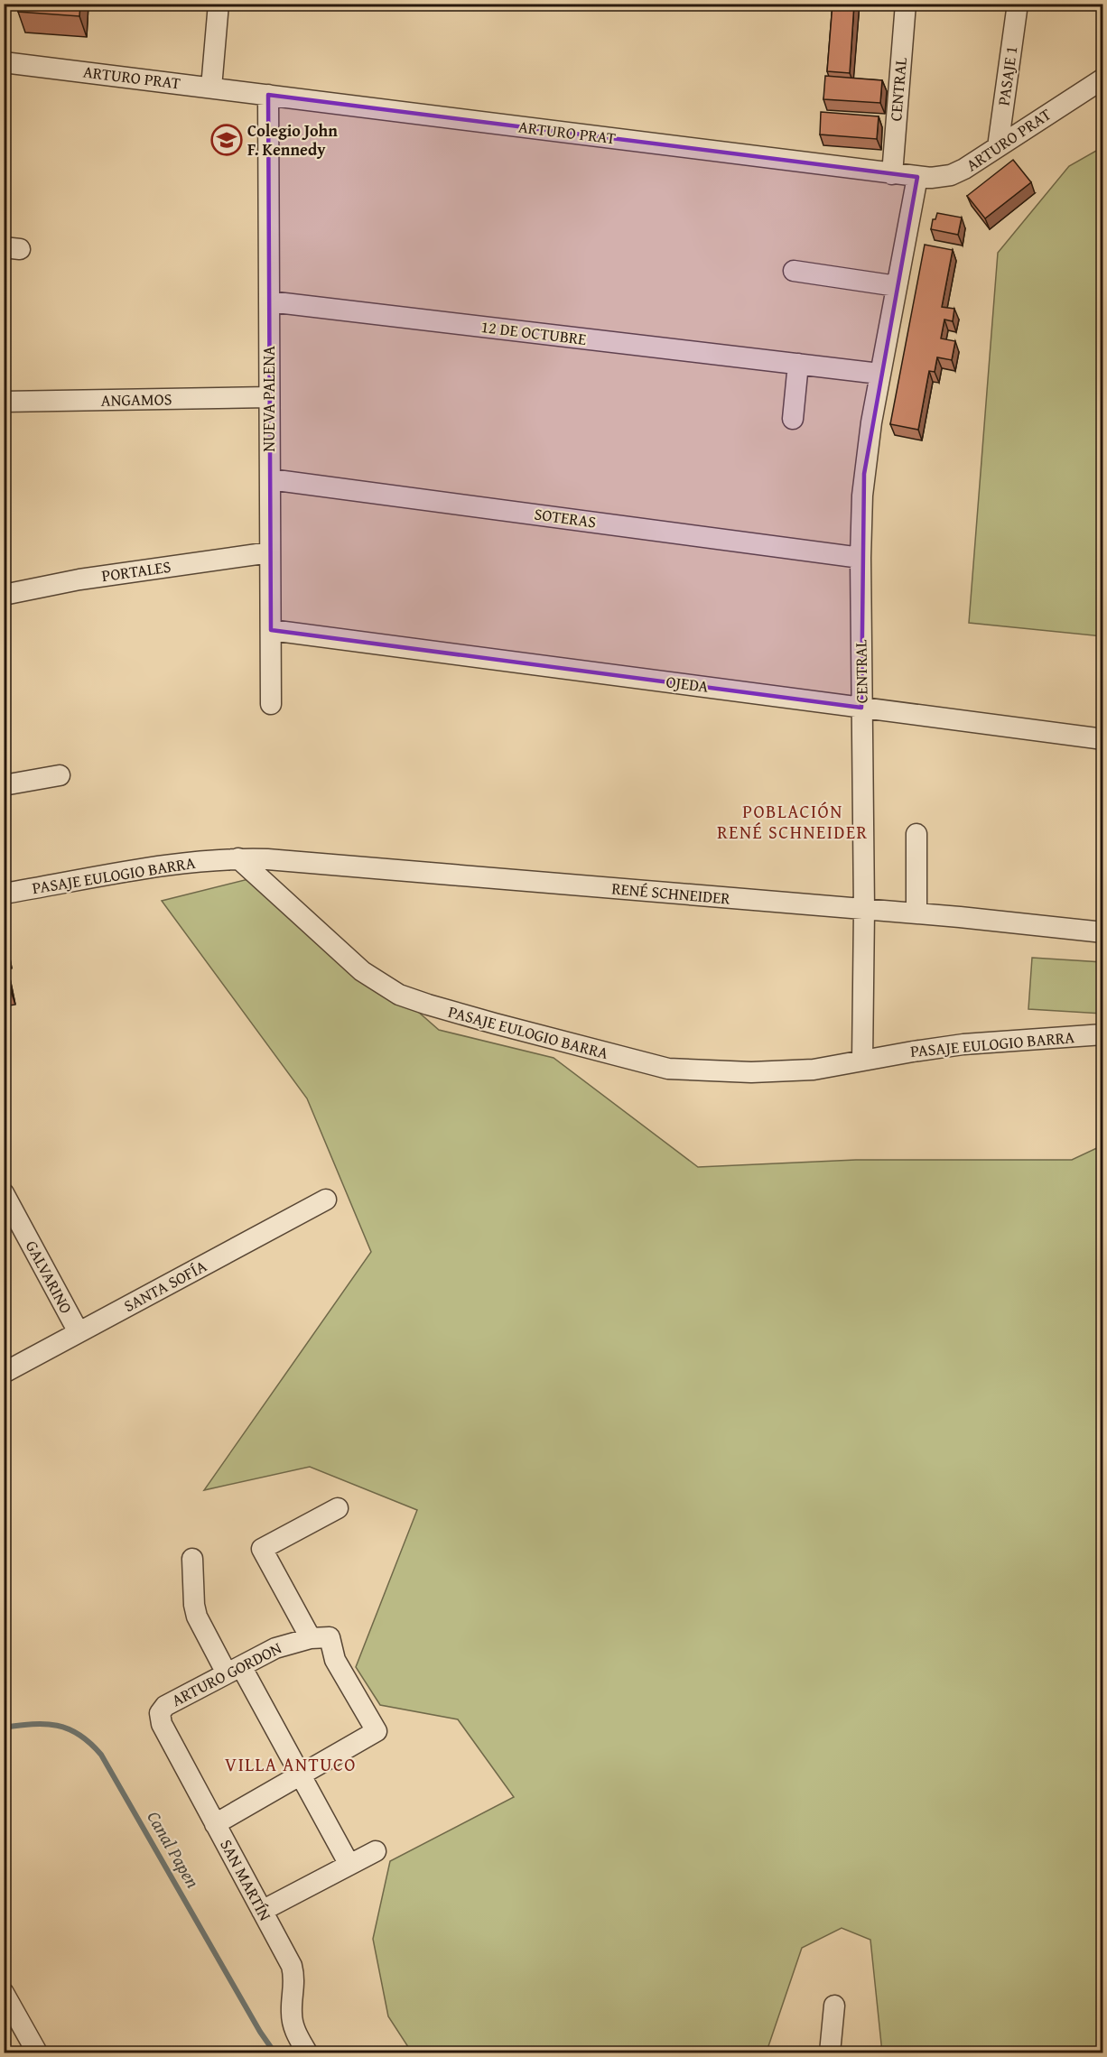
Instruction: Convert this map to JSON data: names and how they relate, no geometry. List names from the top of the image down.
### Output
{
  "streets": {
    "street": [
      "PASAJE 1",
      "ARTURO PRAT",
      "CENTRAL",
      "12 DE OCTUBRE",
      "NUEVA PALENA",
      "ANGAMOS",
      "SOTERAS",
      "PORTALES",
      "OJEDA",
      "PASAJE EULOGIO BARRA",
      "RENÉ SCHNEIDER",
      "GALVARINO",
      "SANTA SOFÍA",
      "ARTURO GORDON",
      "SAN MARTÍN"
    ]
  },
  "crossings": [
    ["PASAJE 1", "ARTURO PRAT"],
    ["ARTURO PRAT", "CENTRAL"],
    ["ARTURO PRAT", "NUEVA PALENA"],
    ["CENTRAL", "12 DE OCTUBRE"],
    ["CENTRAL", "SOTERAS"],
    ["CENTRAL", "OJEDA"],
    ["CENTRAL", "PASAJE EULOGIO BARRA"],
    ["CENTRAL", "RENÉ SCHNEIDER"],
    ["12 DE OCTUBRE", "NUEVA PALENA"],
    ["NUEVA PALENA", "ANGAMOS"],
    ["NUEVA PALENA", "SOTERAS"],
    ["NUEVA PALENA", "PORTALES"],
    ["NUEVA PALENA", "OJEDA"],
    ["PASAJE EULOGIO BARRA", "RENÉ SCHNEIDER"],
    ["GALVARINO", "SANTA SOFÍA"],
    ["ARTURO GORDON", "SAN MARTÍN"]
  ],
  "districts": ["POBLACIÓN RENÉ SCHNEIDER", "VILLA ANTUCO"],
  "water": ["Canal Papen"],
  "places": {
    "school or university": ["Colegio John F. Kennedy"]
  }
}
